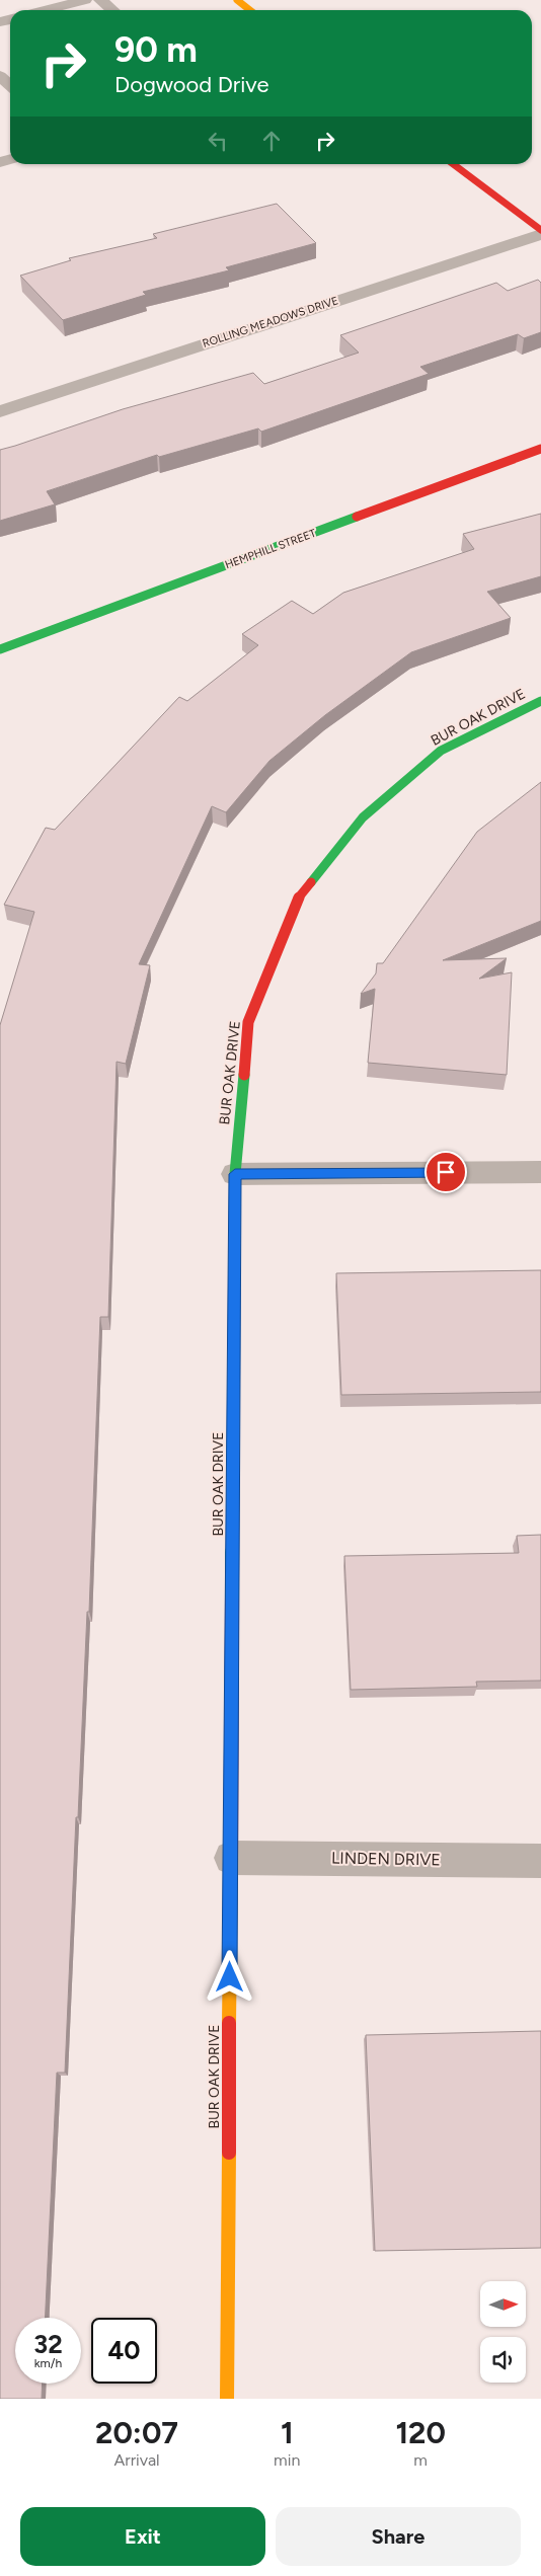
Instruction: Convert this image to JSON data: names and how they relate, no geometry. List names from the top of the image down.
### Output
{
  "streets": {
    "street": [
      "ROLLING MEADOWS DRIVE",
      "HEMPHILL STREET",
      "BUR OAK DRIVE",
      "LINDEN DRIVE"
    ]
  },
  "crossings": [
    ["BUR OAK DRIVE", "LINDEN DRIVE"]
  ],
  "north": "right",
  "page": {
    "turn": ["90 m", "Dogwood Drive"],
    "speed": "32 km/h",
    "limit": "40",
    "eta": [
      "20:07",
      "Arrival",
      "1",
      "min",
      "120",
      "m"
    ],
    "buttons": ["Exit", "Share"]
  }
}
